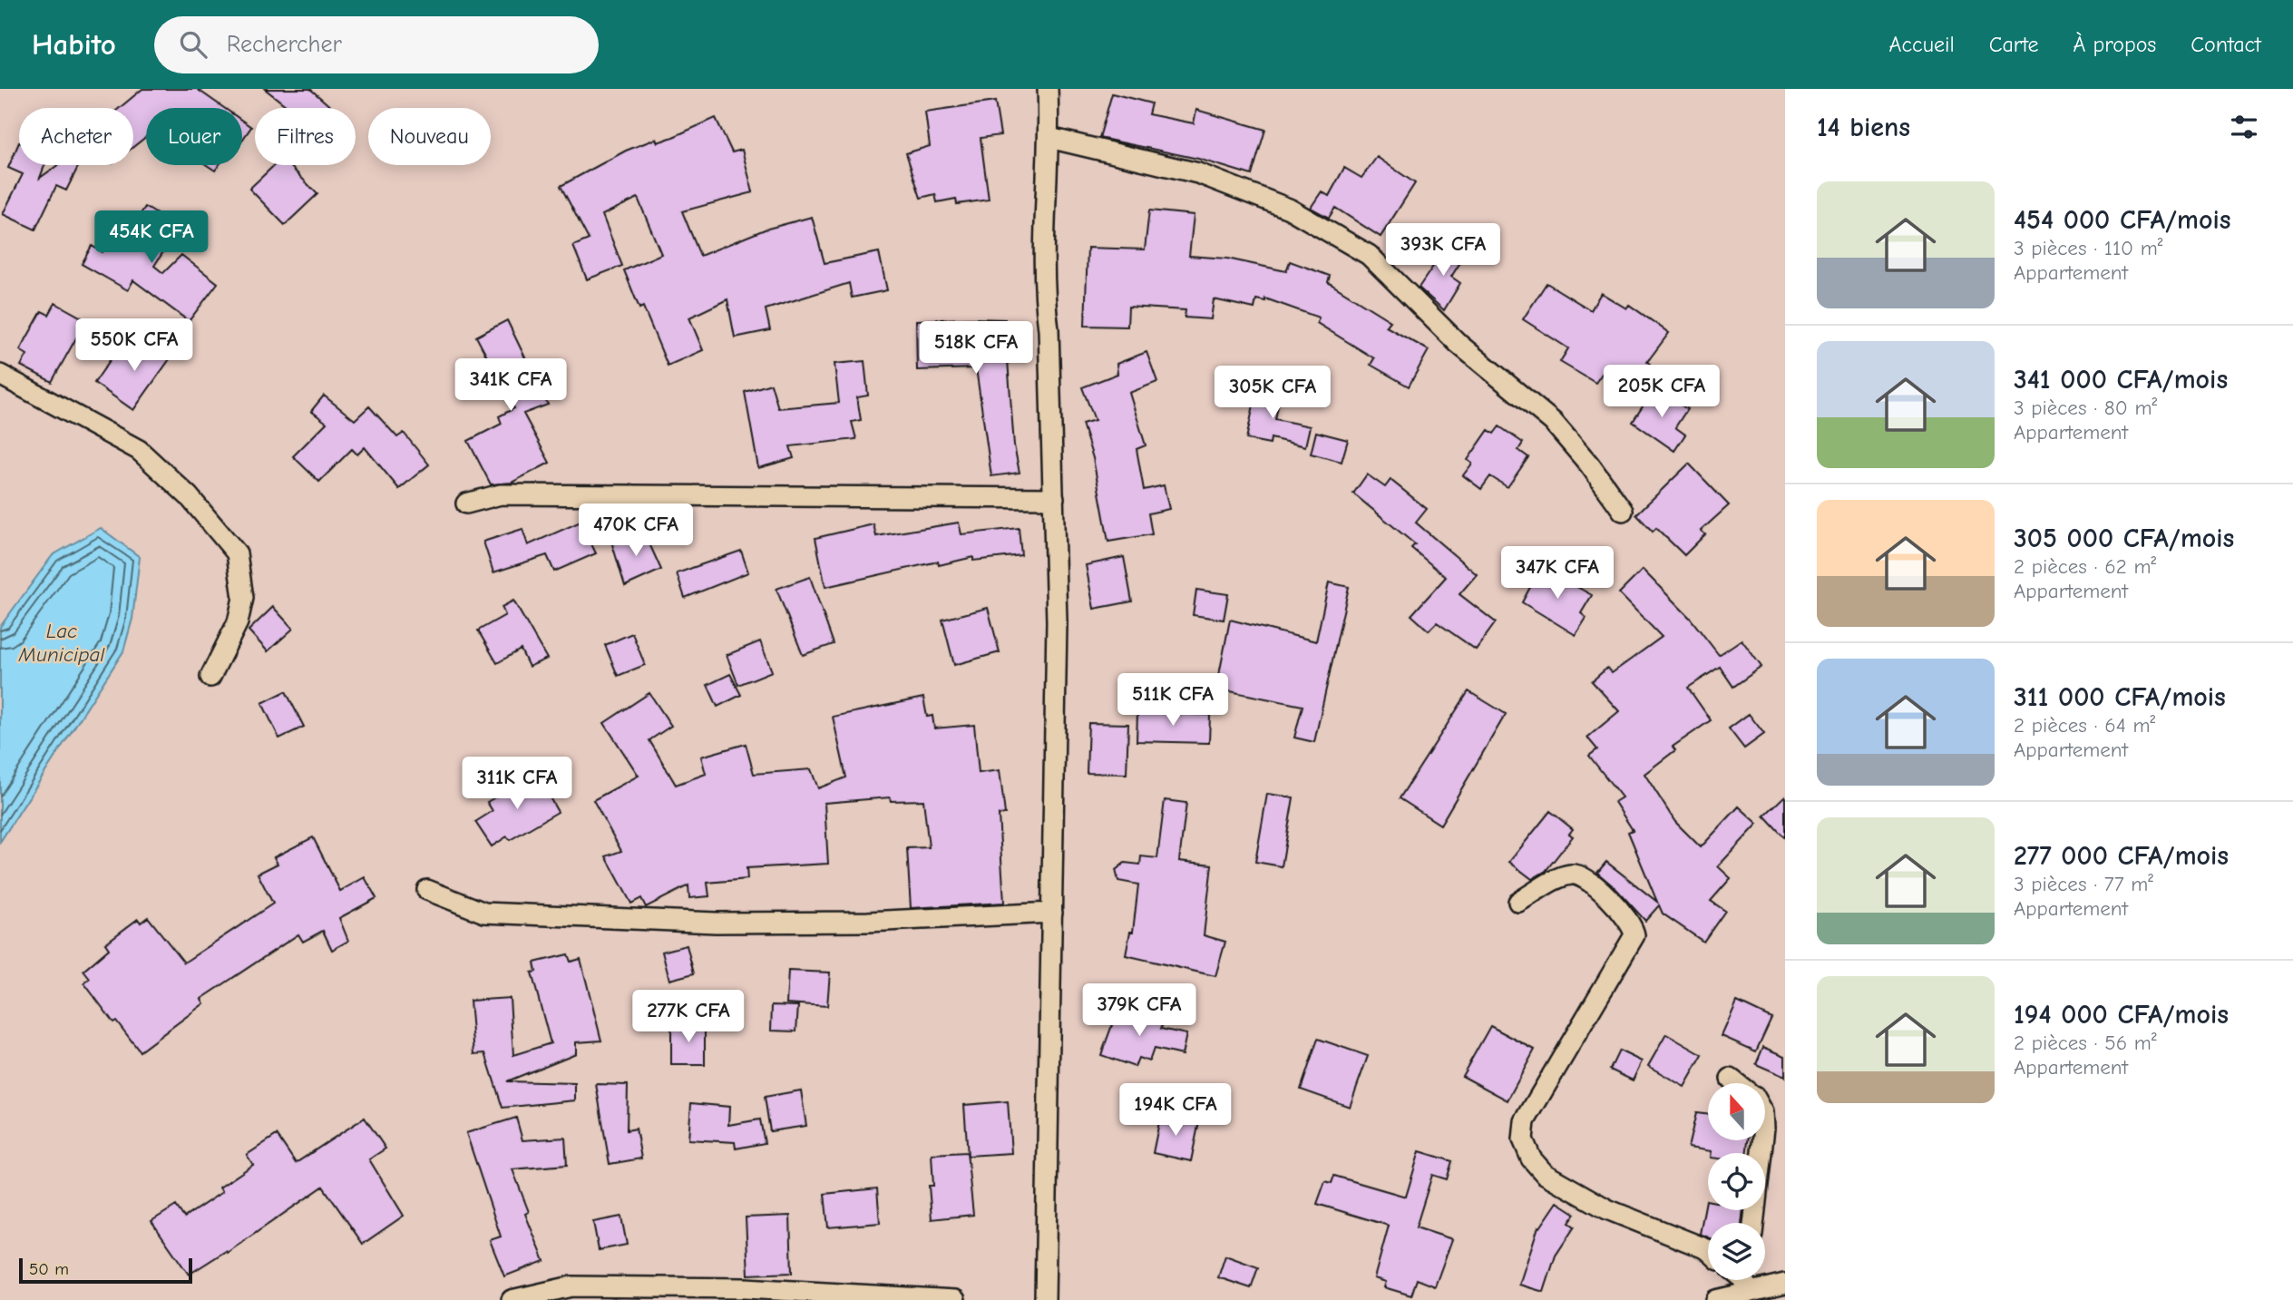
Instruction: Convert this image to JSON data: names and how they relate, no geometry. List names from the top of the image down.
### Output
{
  "water": ["Lac Municipal"],
  "scale_bar": "50 m",
  "north": "top",
  "page": {
    "header": "Habito",
    "search": "Rechercher",
    "nav": [
      "Accueil",
      "Carte",
      "À propos",
      "Contact"
    ],
    "heading": "14 biens",
    "chip": [
      "Acheter",
      "Louer",
      "Filtres",
      "Nouveau"
    ],
    "list": [
      {
        "name": "454 000 CFA/mois",
        "note": "3 pièces · 110 m² · Appartement"
      },
      {
        "name": "341 000 CFA/mois",
        "note": "3 pièces · 80 m² · Appartement"
      },
      {
        "name": "305 000 CFA/mois",
        "note": "2 pièces · 62 m² · Appartement"
      },
      {
        "name": "311 000 CFA/mois",
        "note": "2 pièces · 64 m² · Appartement"
      },
      {
        "name": "277 000 CFA/mois",
        "note": "3 pièces · 77 m² · Appartement"
      },
      {
        "name": "194 000 CFA/mois",
        "note": "2 pièces · 56 m² · Appartement"
      }
    ],
    "price": [
      "454K CFA",
      "393K CFA",
      "550K CFA",
      "518K CFA",
      "341K CFA",
      "205K CFA",
      "305K CFA",
      "470K CFA",
      "347K CFA",
      "511K CFA",
      "311K CFA",
      "379K CFA",
      "277K CFA",
      "194K CFA"
    ],
    "scale": "50 m"
  }
}
